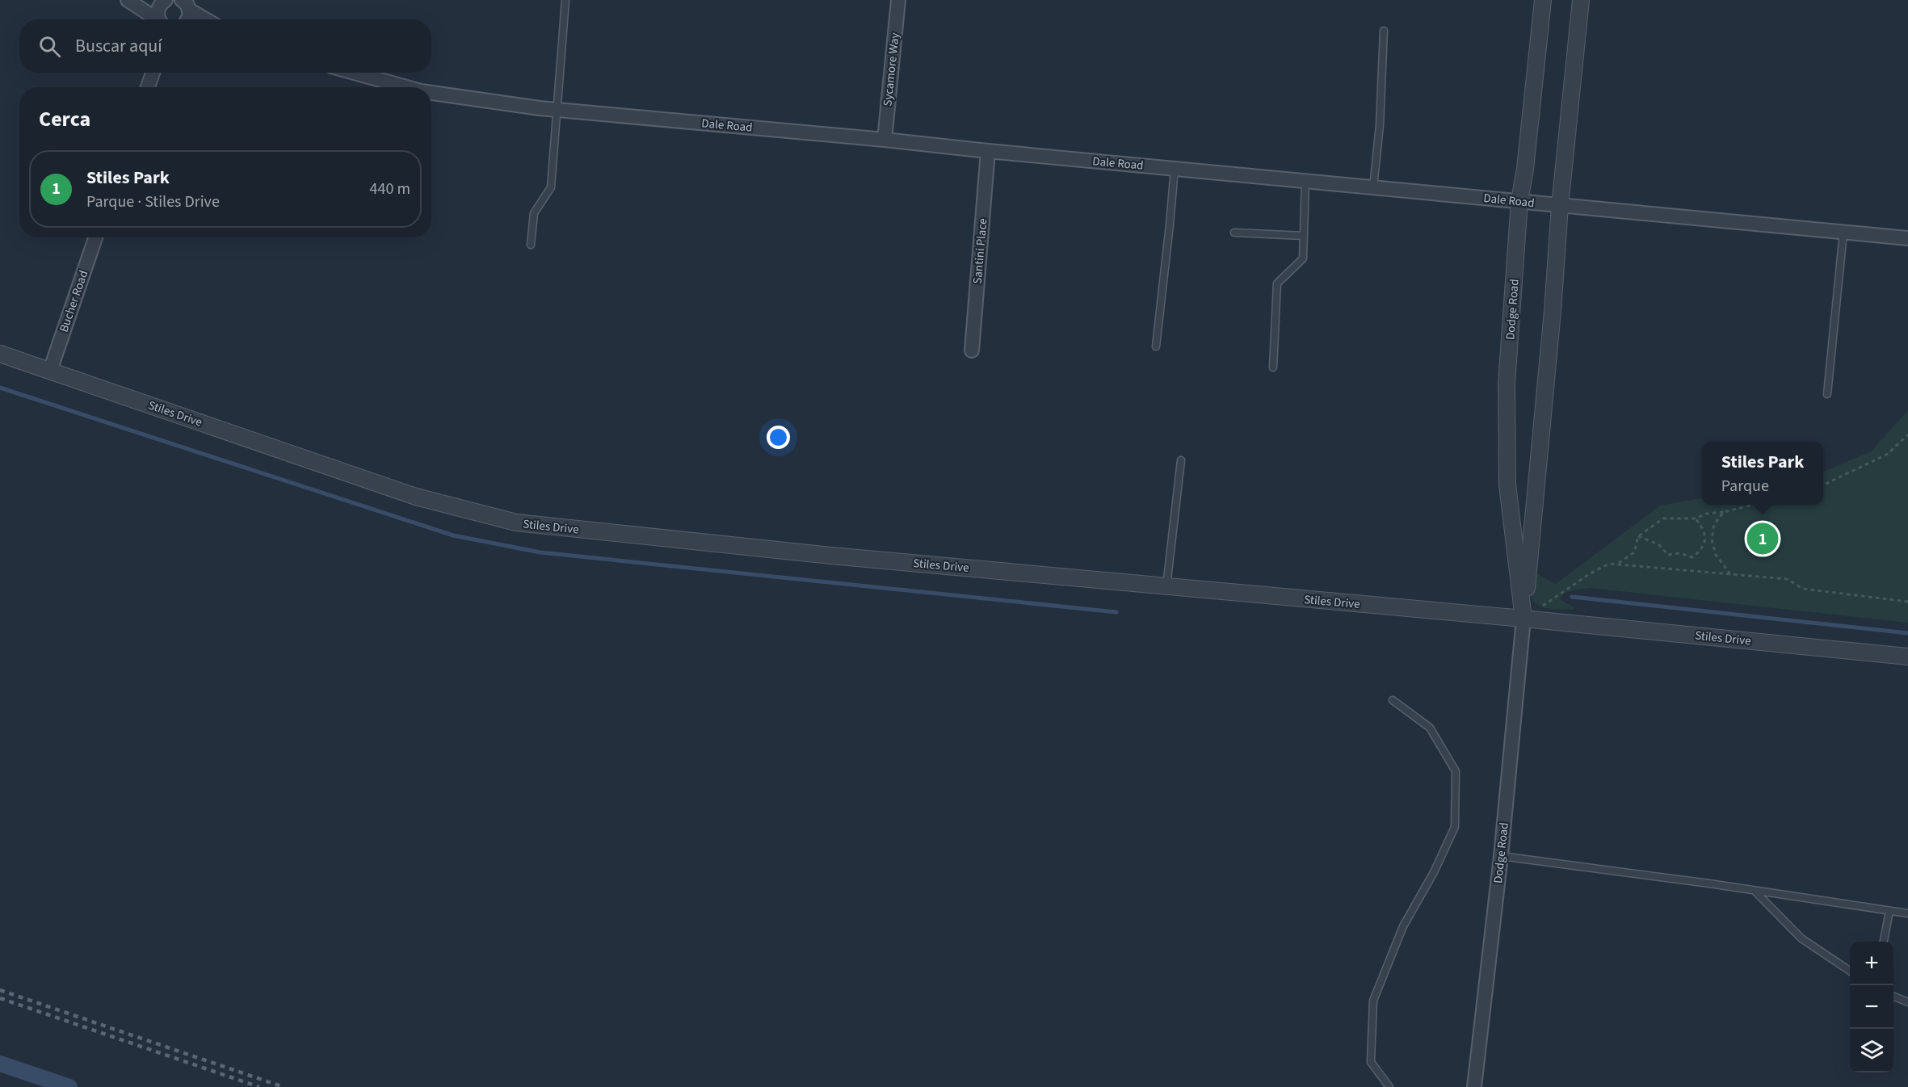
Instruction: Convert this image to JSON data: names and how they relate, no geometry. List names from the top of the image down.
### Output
{
  "streets": {
    "street": [
      "Sycamore Way",
      "Dale Road",
      "Santini Place",
      "Bucher Road",
      "Dodge Road",
      "Stiles Drive"
    ]
  },
  "crossings": [
    ["Sycamore Way", "Dale Road"],
    ["Dale Road", "Santini Place"],
    ["Dale Road", "Dodge Road"],
    ["Bucher Road", "Stiles Drive"],
    ["Dodge Road", "Stiles Drive"]
  ],
  "page": {
    "search": "Buscar aquí",
    "heading": "Cerca",
    "list": [
      {
        "mark": "1",
        "name": "Stiles Park",
        "note": "Parque · Stiles Drive",
        "value": "440 m"
      }
    ],
    "popup": ["Stiles Park", "Parque"],
    "pins": "1",
    "map_buttons": ["+", "−"]
  }
}
